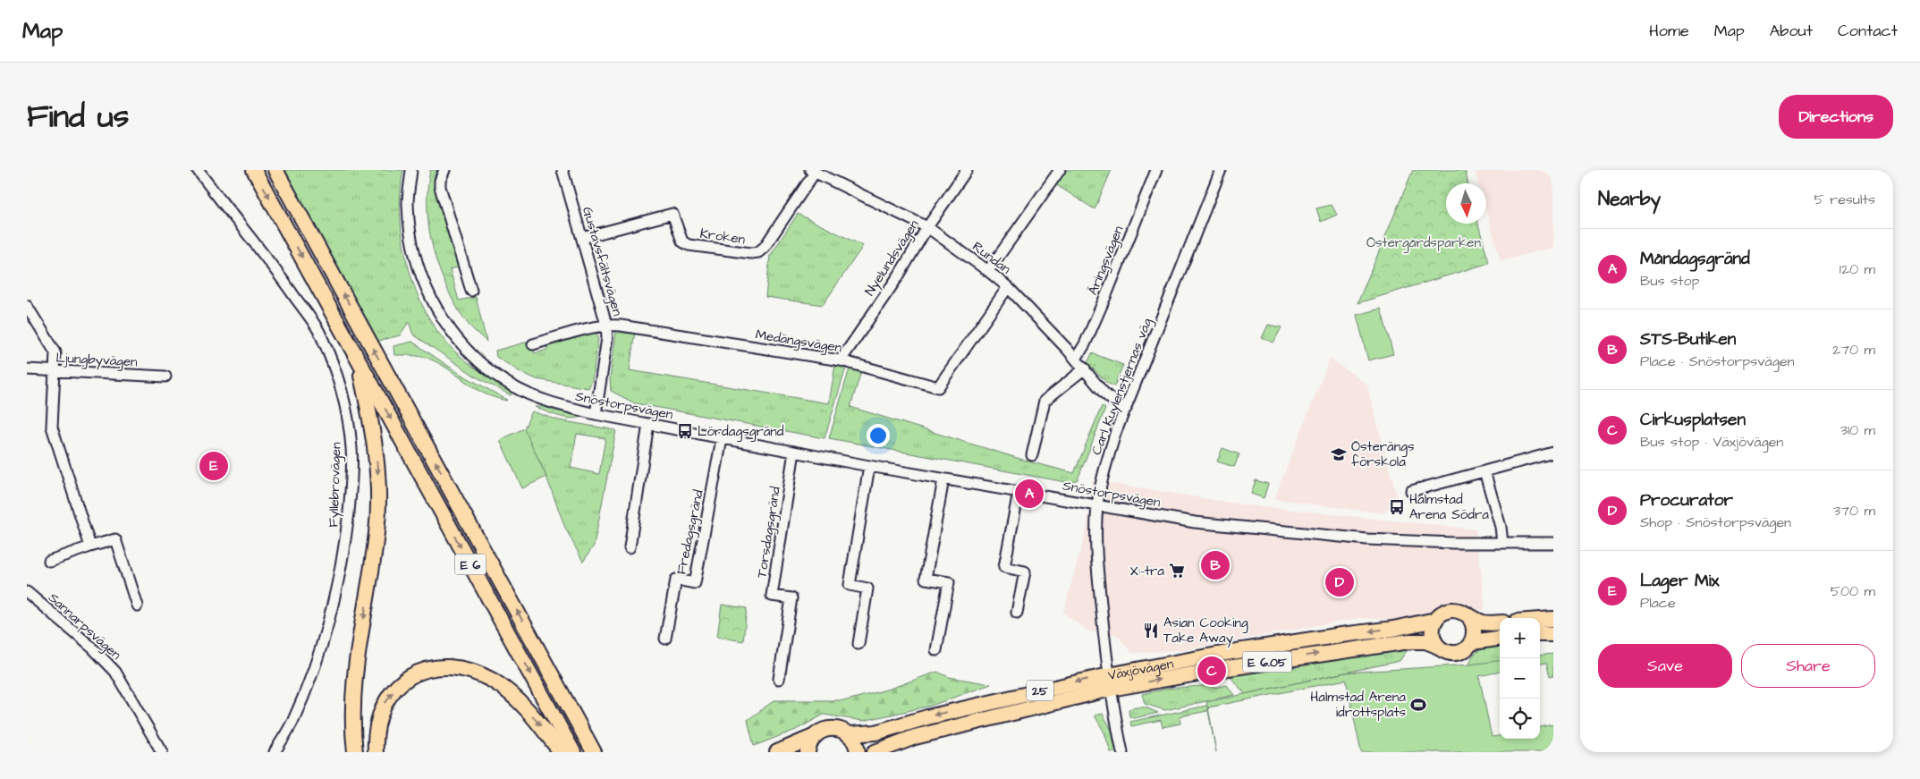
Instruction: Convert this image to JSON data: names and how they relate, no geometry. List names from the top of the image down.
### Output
{
  "streets": {
    "highway": [
      "E 6",
      "E 6.05",
      "Växjövägen",
      "25"
    ],
    "street": [
      "Kroken",
      "Nyelundsvägen",
      "Rundan",
      "Äringsvägen",
      "Gustavsfältsvägen",
      "Medängsvägen",
      "Ljungbyvägen",
      "Carl Kuylenstjernas väg",
      "Snöstorpsvägen",
      "Fyllebrovägen",
      "Fredagsgränd",
      "Torsdagsgränd",
      "Sannarpsvägen"
    ]
  },
  "crossings": [
    ["Kroken", "Rundan"],
    ["Kroken", "Gustavsfältsvägen"],
    ["Nyelundsvägen", "Rundan"],
    ["Nyelundsvägen", "Medängsvägen"],
    ["Rundan", "Äringsvägen"],
    ["Rundan", "Medängsvägen"],
    ["Rundan", "Carl Kuylenstjernas väg"],
    ["Gustavsfältsvägen", "Medängsvägen"],
    ["Gustavsfältsvägen", "Snöstorpsvägen"],
    ["Carl Kuylenstjernas väg", "Snöstorpsvägen"],
    ["Carl Kuylenstjernas väg", "Växjövägen"],
    ["Snöstorpsvägen", "Fredagsgränd"],
    ["Snöstorpsvägen", "Torsdagsgränd"]
  ],
  "parks": ["Östergårdsparken"],
  "places": {
    "bus stop": ["Lördagsgränd", "Halmstad Arena Södra"],
    "school or university": ["Österängs förskola"],
    "supermarket": ["X:-tra"],
    "restaurant": ["Asian Cooking Take Away"],
    "sports": ["Halmstad Arena idrottsplats"]
  },
  "north": "bottom",
  "page": {
    "header": "Map",
    "nav": [
      "Home",
      "Map",
      "About",
      "Contact"
    ],
    "title": "Find us",
    "buttons": [
      "Directions",
      ["Save", "Share"]
    ],
    "heading": ["Nearby", "5 results"],
    "list": [
      {
        "mark": "A",
        "name": "Måndagsgränd",
        "note": "Bus stop",
        "value": "120 m"
      },
      {
        "mark": "B",
        "name": "STS-Butiken",
        "note": "Place · Snöstorpsvägen",
        "value": "270 m"
      },
      {
        "mark": "C",
        "name": "Cirkusplatsen",
        "note": "Bus stop · Växjövägen",
        "value": "310 m"
      },
      {
        "mark": "D",
        "name": "Procurator",
        "note": "Shop · Snöstorpsvägen",
        "value": "370 m"
      },
      {
        "mark": "E",
        "name": "Lager Mix",
        "note": "Place",
        "value": "500 m"
      }
    ],
    "pins": [
      "E",
      "A",
      "B",
      "D",
      "C"
    ],
    "map_buttons": ["+", "−"]
  }
}
